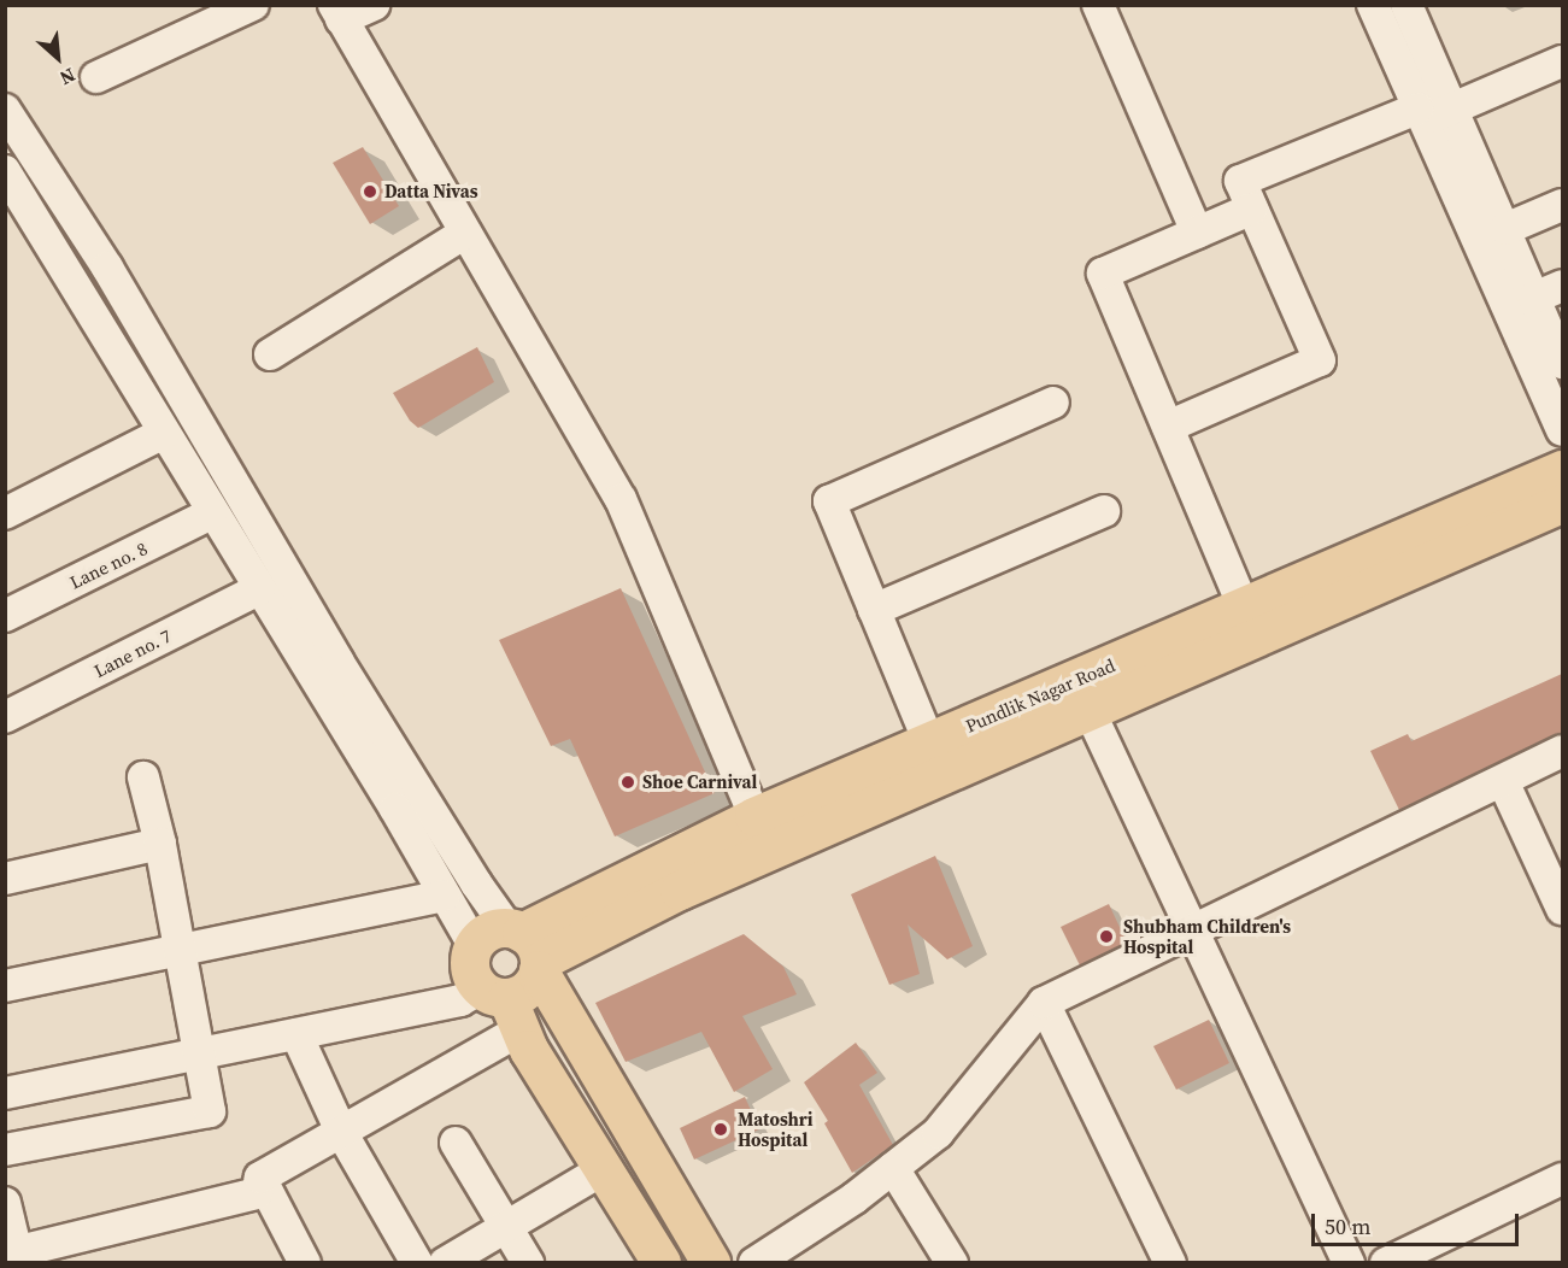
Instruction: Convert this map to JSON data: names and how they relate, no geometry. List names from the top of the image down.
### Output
{
  "streets": {
    "main road": ["Pundlik Nagar Road"],
    "street": ["Lane no. 8", "Lane no. 7"]
  },
  "places": [
    "Datta Nivas",
    "Shoe Carnival",
    "Shubham Children's Hospital",
    "Matoshri Hospital"
  ],
  "scale_bar": "50 m",
  "north": "bottom right"
}
